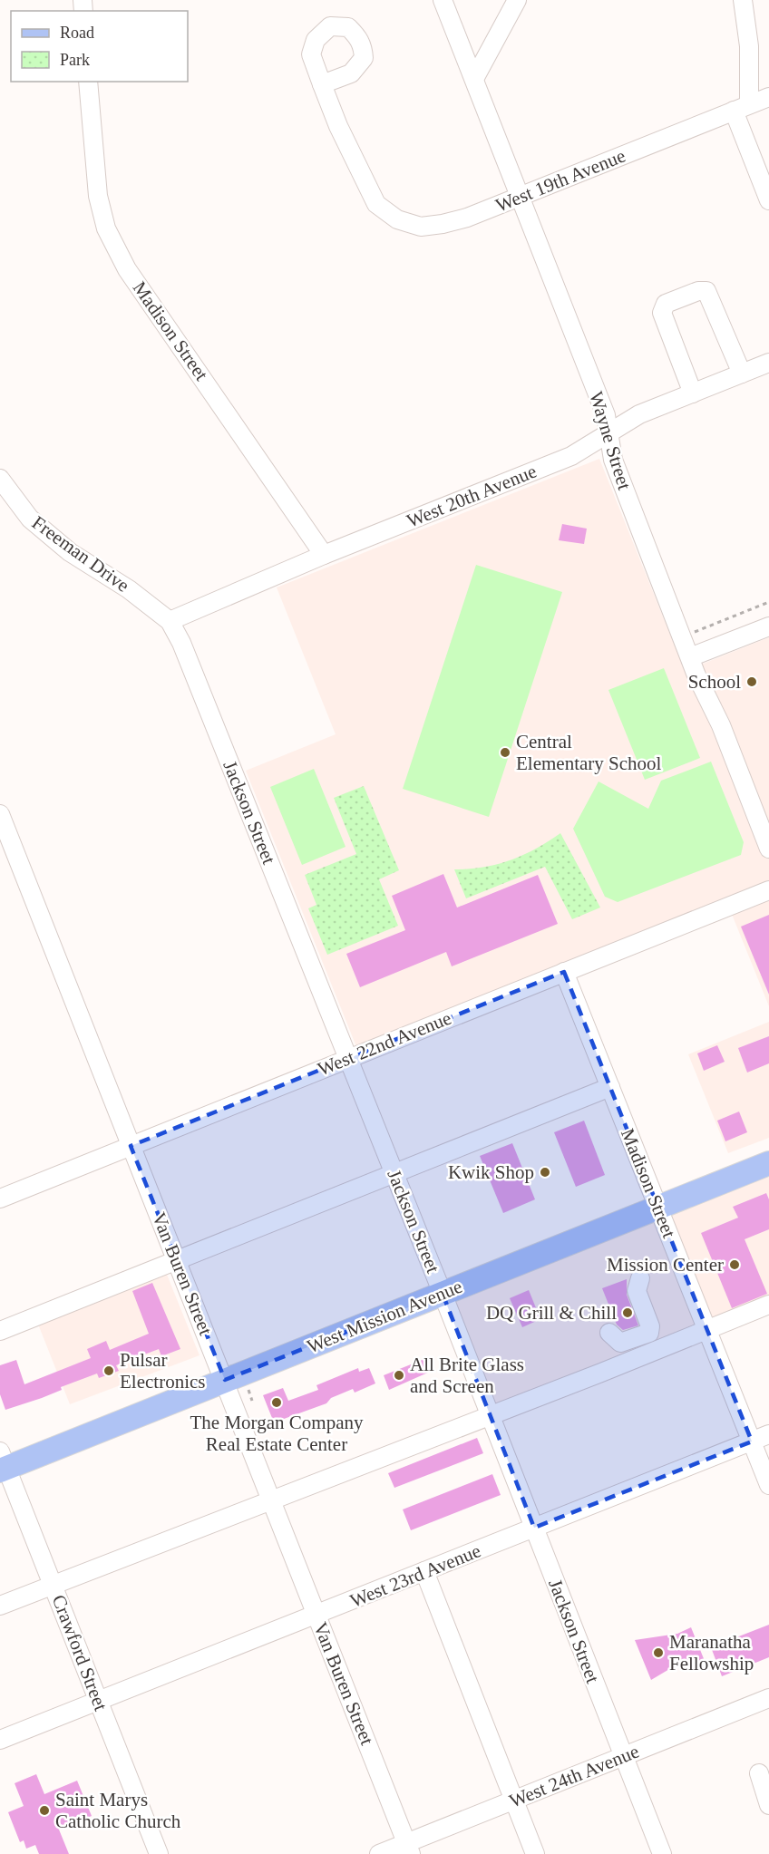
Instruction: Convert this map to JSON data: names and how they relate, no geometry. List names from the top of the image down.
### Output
{
  "streets": {
    "main road": ["West Mission Avenue"],
    "street": [
      "West 19th Avenue",
      "Madison Street",
      "Wayne Street",
      "West 20th Avenue",
      "Freeman Drive",
      "Jackson Street",
      "West 22nd Avenue",
      "Van Buren Street",
      "West 23rd Avenue",
      "Crawford Street",
      "West 24th Avenue"
    ]
  },
  "crossings": [
    ["West 19th Avenue", "Wayne Street"],
    ["Madison Street", "West 20th Avenue"],
    ["Madison Street", "West 22nd Avenue"],
    ["Madison Street", "West Mission Avenue"],
    ["Madison Street", "West 23rd Avenue"],
    ["Wayne Street", "West 20th Avenue"],
    ["West 20th Avenue", "Freeman Drive"],
    ["West 20th Avenue", "Jackson Street"],
    ["Freeman Drive", "Jackson Street"],
    ["Jackson Street", "West 22nd Avenue"],
    ["Jackson Street", "West Mission Avenue"],
    ["Jackson Street", "West 23rd Avenue"],
    ["Jackson Street", "West 24th Avenue"],
    ["West 22nd Avenue", "Van Buren Street"],
    ["Van Buren Street", "West Mission Avenue"],
    ["Van Buren Street", "West 23rd Avenue"],
    ["Van Buren Street", "West 24th Avenue"],
    ["West Mission Avenue", "Crawford Street"],
    ["West 23rd Avenue", "Crawford Street"]
  ],
  "places": [
    "School",
    "Central Elementary School",
    "Kwik Shop",
    "Mission Center",
    "DQ Grill & Chill",
    "Pulsar Electronics",
    "All Brite Glass and Screen",
    "The Morgan Company Real Estate Center",
    "Maranatha Fellowship",
    "Saint Marys Catholic Church"
  ],
  "legend": ["Road", "Park"]
}
